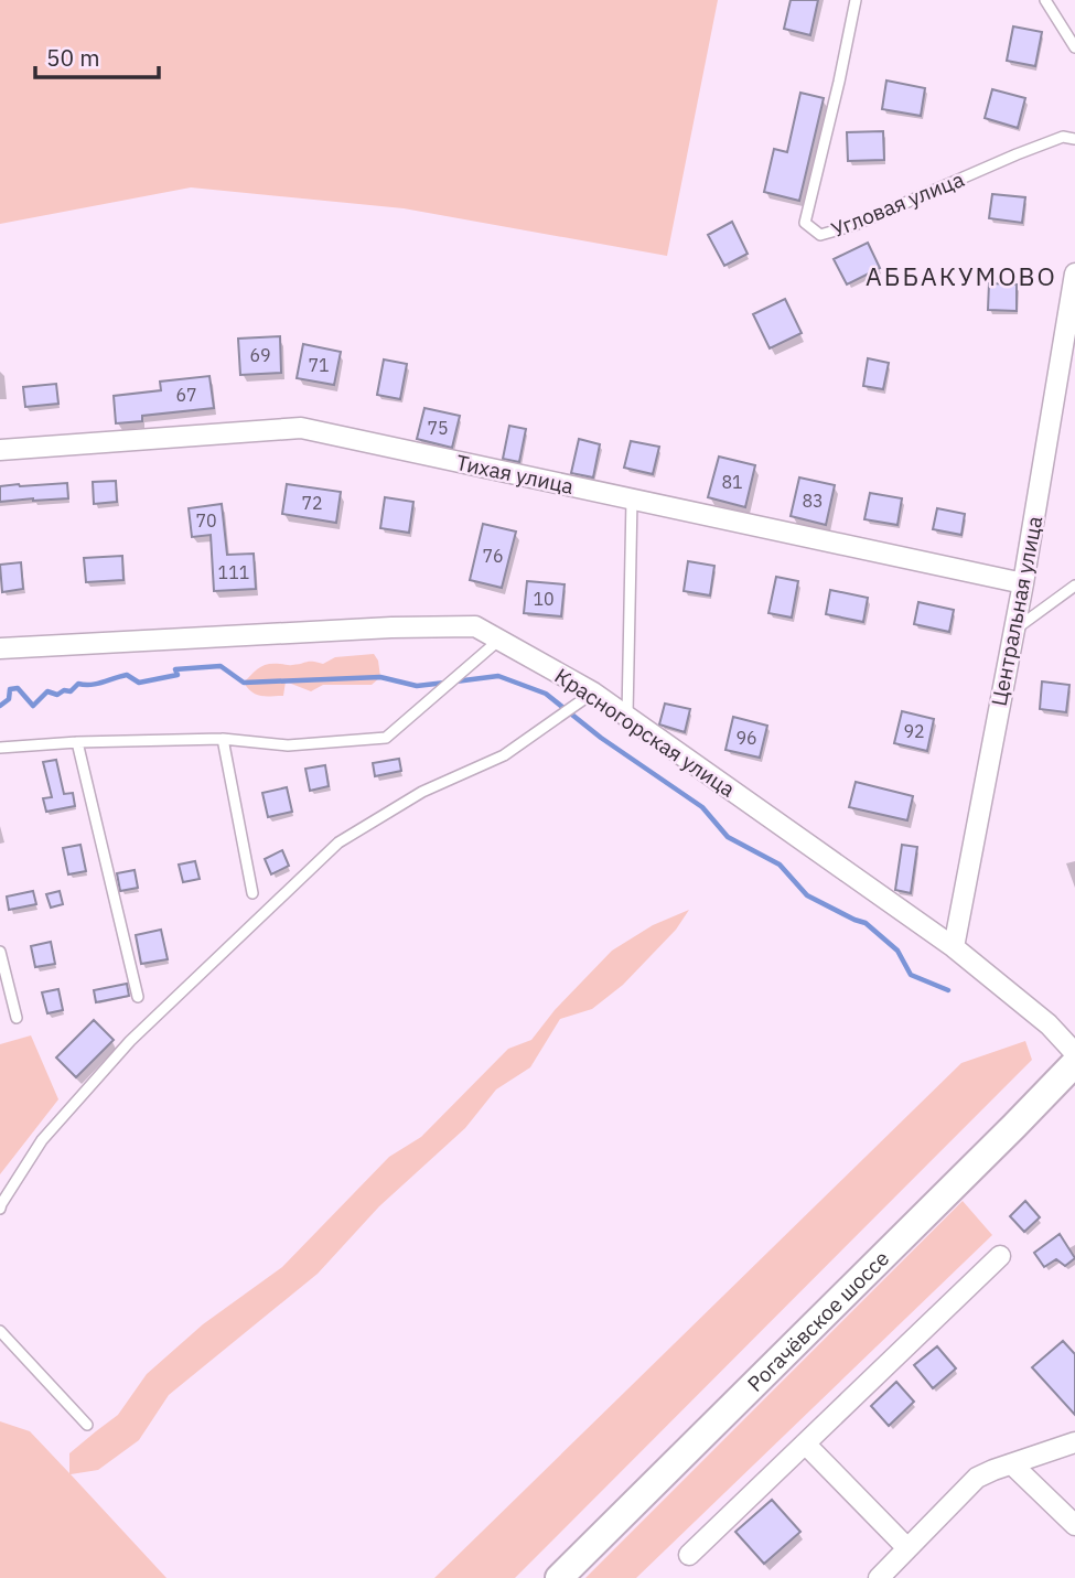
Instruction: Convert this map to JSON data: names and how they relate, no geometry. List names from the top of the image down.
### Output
{
  "streets": {
    "main road": ["Рогачёвское шоссе"],
    "street": ["Тихая улица", "Центральная улица", "Красногорская улица"],
    "lane": ["Угловая улица"]
  },
  "crossings": [
    ["Тихая улица", "Центральная улица"],
    ["Центральная улица", "Красногорская улица"]
  ],
  "districts": ["АББАКУМОВО"],
  "house_numbers": [
    "69",
    "71",
    "67",
    "75",
    "81",
    "83",
    "72",
    "70",
    "76",
    "111",
    "10",
    "92",
    "96"
  ],
  "scale_bar": "50 m"
}
